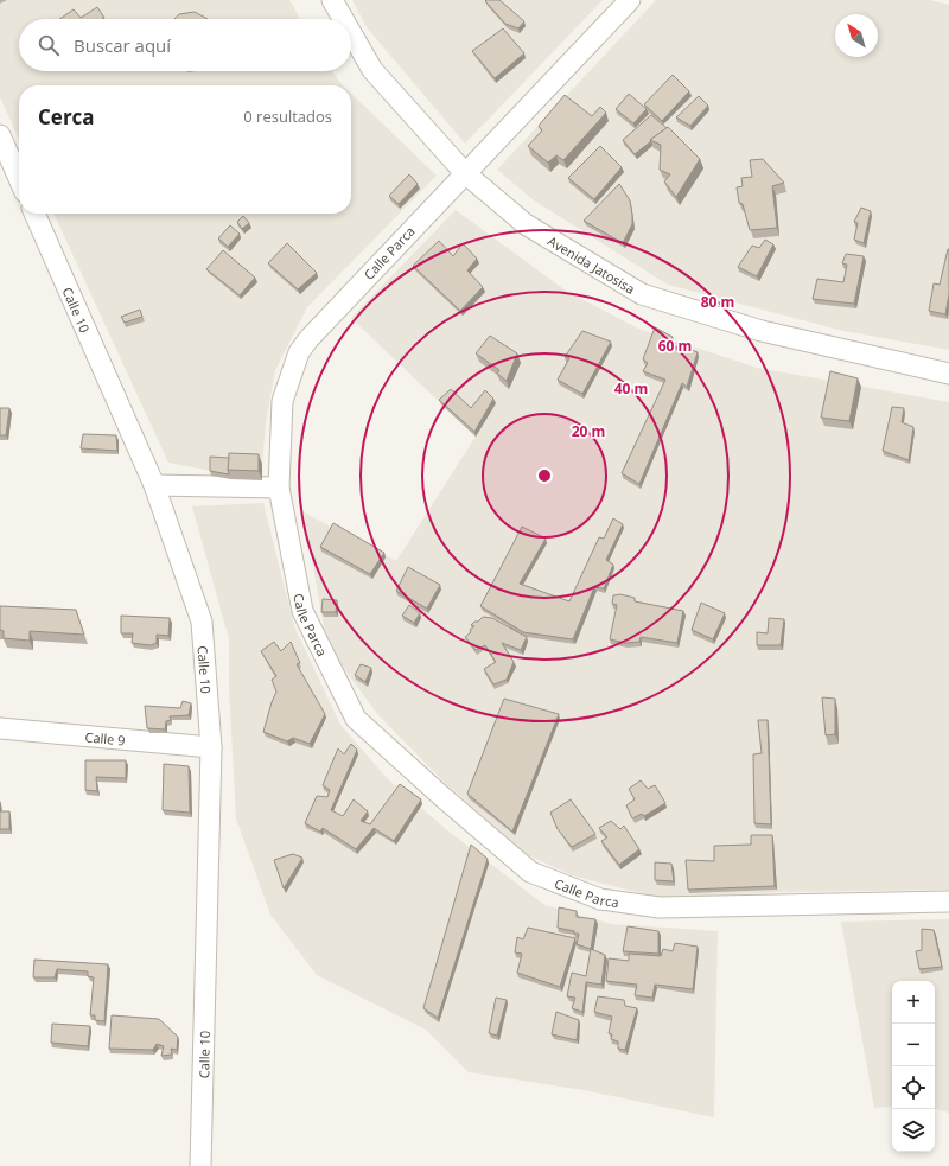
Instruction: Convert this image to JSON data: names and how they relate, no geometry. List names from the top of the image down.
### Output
{
  "streets": {
    "street": [
      "Calle Parca",
      "Avenida Jatosisa",
      "Calle 10",
      "Calle 9"
    ]
  },
  "crossings": [
    ["Calle Parca", "Avenida Jatosisa"],
    ["Calle 10", "Calle 9"]
  ],
  "north": "top left",
  "page": {
    "search": "Buscar aquí",
    "heading": ["Cerca", "0 resultados"],
    "map_buttons": ["+", "−"]
  },
  "rings": [
    "80 m",
    "60 m",
    "40 m",
    "20 m"
  ]
}
